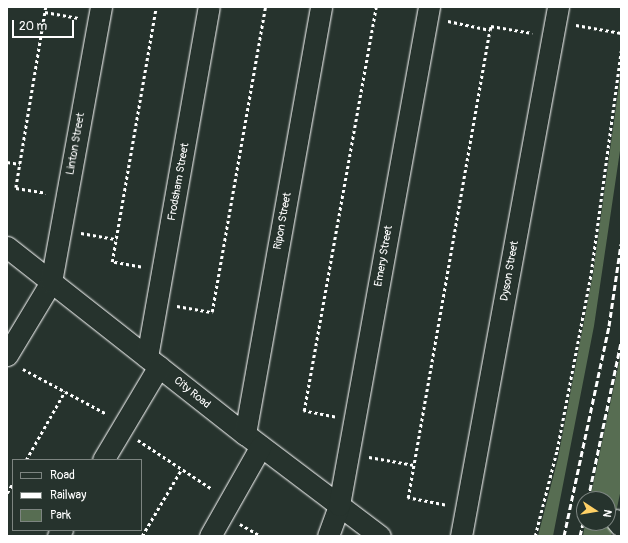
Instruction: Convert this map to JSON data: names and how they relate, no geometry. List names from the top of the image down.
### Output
{
  "streets": {
    "street": [
      "Linton Street",
      "Frodsham Street",
      "Ripon Street",
      "Emery Street",
      "Dyson Street",
      "City Road"
    ]
  },
  "crossings": [
    ["Linton Street", "City Road"],
    ["Frodsham Street", "City Road"],
    ["Ripon Street", "City Road"],
    ["Emery Street", "City Road"]
  ],
  "legend": ["Road", "Railway", "Park"],
  "scale_bar": "20 m",
  "north": "right"
}
